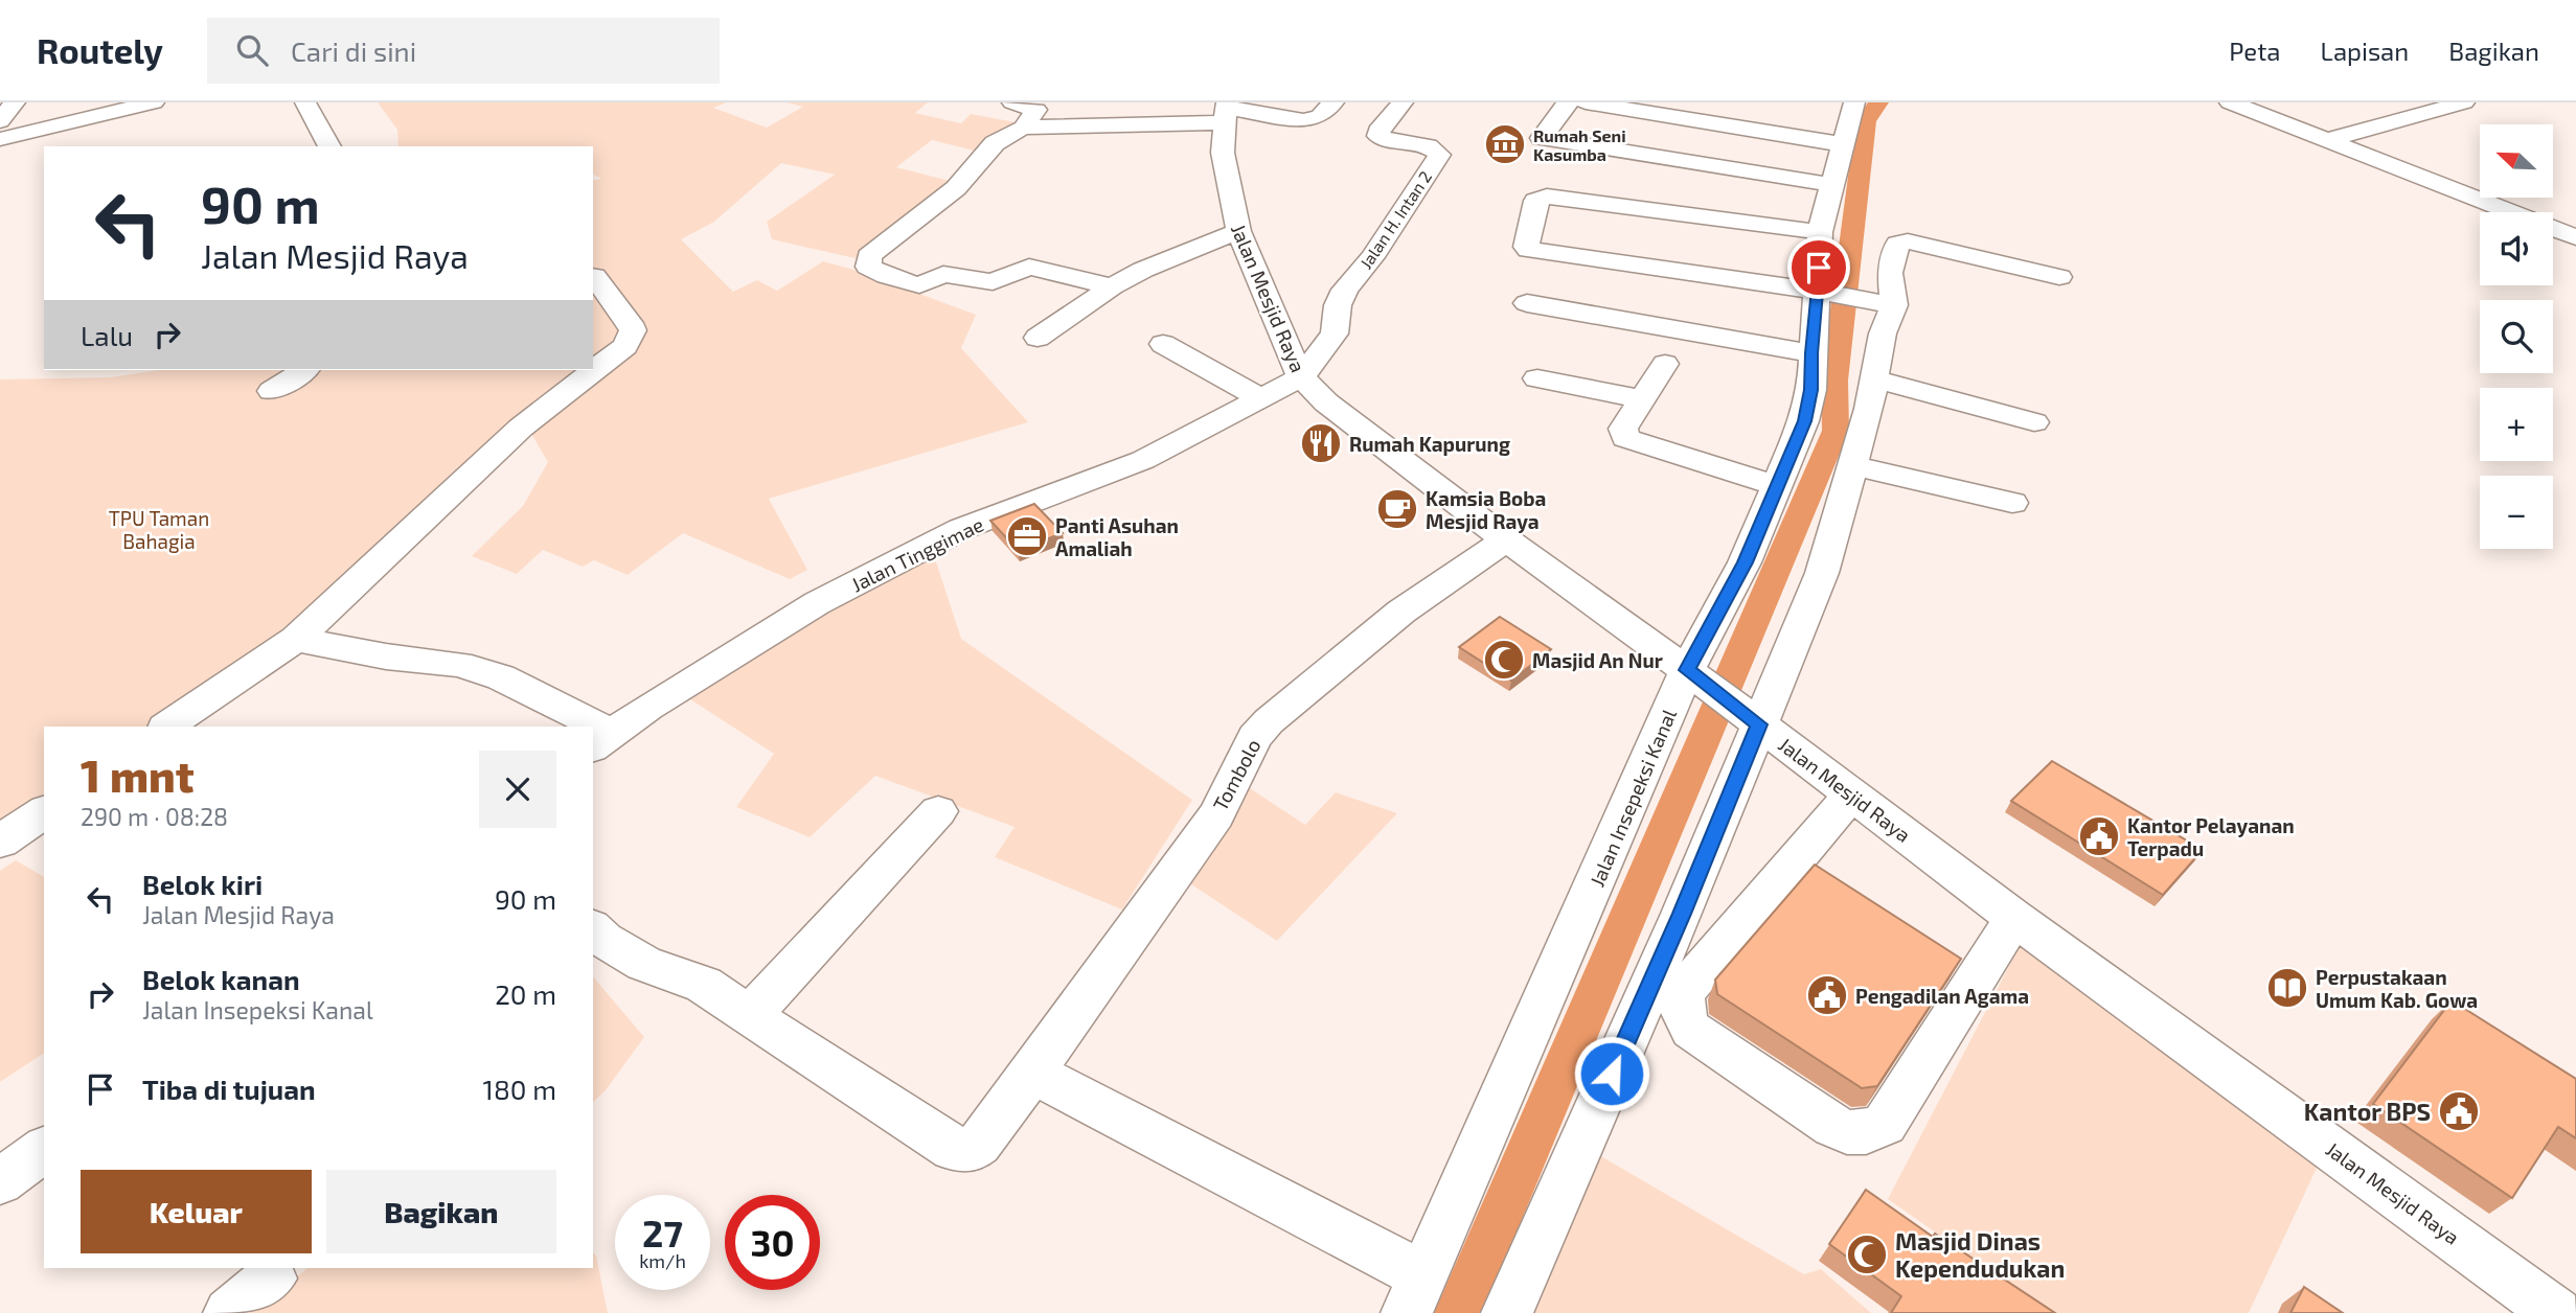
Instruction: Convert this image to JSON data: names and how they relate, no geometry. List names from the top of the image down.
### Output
{
  "streets": {
    "street": [
      "Jalan H. Intan 2",
      "Jalan Mesjid Raya",
      "Jalan Tinggimae",
      "Tombolo",
      "Jalan Insepeksi Kanal"
    ]
  },
  "crossings": [
    ["Jalan H. Intan 2", "Jalan Mesjid Raya"],
    ["Jalan H. Intan 2", "Jalan Tinggimae"],
    ["Jalan Mesjid Raya", "Jalan Tinggimae"],
    ["Jalan Mesjid Raya", "Tombolo"],
    ["Jalan Mesjid Raya", "Jalan Insepeksi Kanal"]
  ],
  "parks": ["TPU Taman Bahagia"],
  "places": {
    "museum": ["Rumah Seni Kasumba"],
    "restaurant": ["Rumah Kapurung"],
    "cafe": ["Kamsia Boba Mesjid Raya"],
    "office": ["Panti Asuhan Amaliah"],
    "mosque": ["Masjid An Nur", "Masjid Dinas Kependudukan"],
    "public building": ["Kantor Pelayanan Terpadu", "Pengadilan Agama", "Kantor BPS"],
    "library": ["Perpustakaan Umum Kab. Gowa"]
  },
  "north": "top left",
  "page": {
    "header": "Routely",
    "search": "Cari di sini",
    "nav": ["Peta", "Lapisan", "Bagikan"],
    "map_buttons": ["+", "−"],
    "turn": ["90 m", "Jalan Mesjid Raya"],
    "then": "Lalu",
    "heading": ["1 mnt", "290 m · 08:28"],
    "list": [
      {
        "name": "Belok kiri",
        "note": "Jalan Mesjid Raya",
        "value": "90 m"
      },
      {
        "name": "Belok kanan",
        "note": "Jalan Insepeksi Kanal",
        "value": "20 m"
      },
      {
        "name": "Tiba di tujuan",
        "value": "180 m"
      }
    ],
    "buttons": ["Keluar", "Bagikan"],
    "speed": "27 km/h",
    "limit": "30"
  }
}
